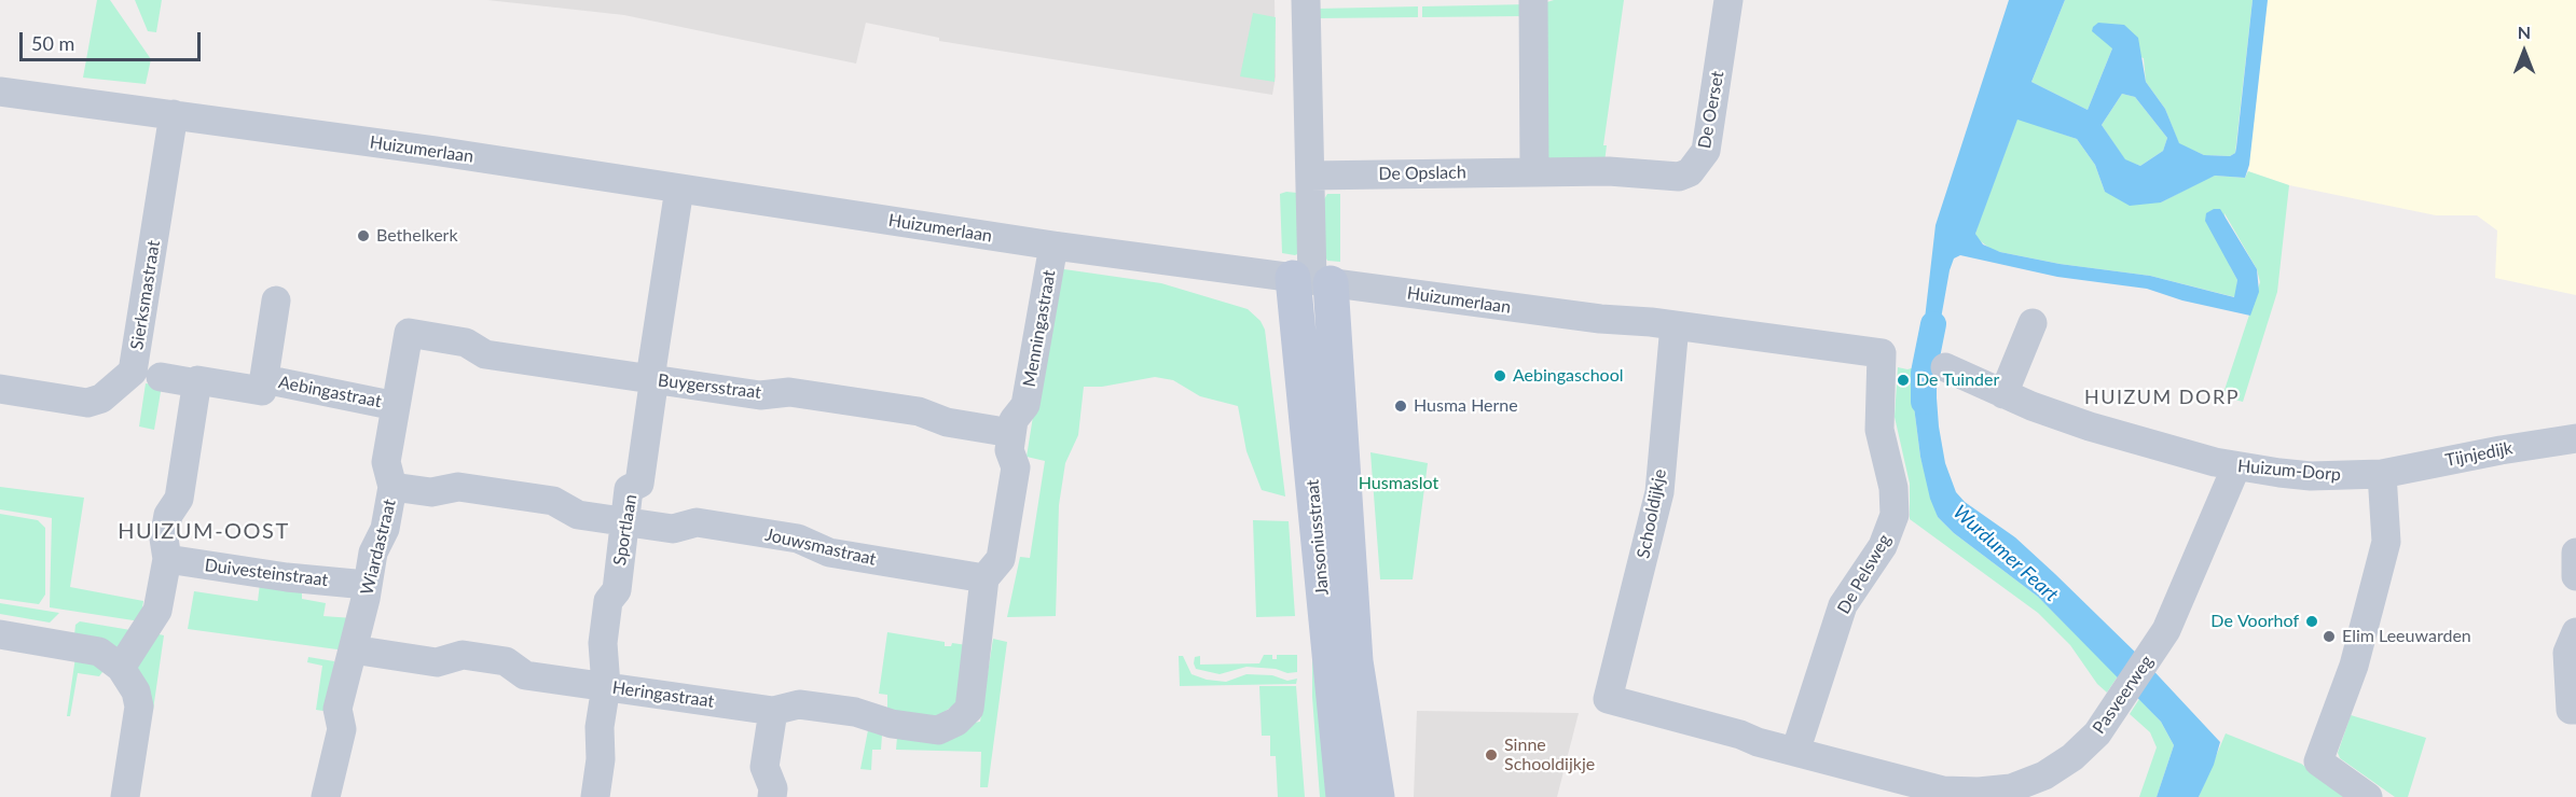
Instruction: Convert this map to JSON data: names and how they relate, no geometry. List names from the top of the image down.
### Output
{
  "streets": {
    "street": [
      "De Oerset",
      "Huizumerlaan",
      "De Opslach",
      "Sierksmastraat",
      "Menningastraat",
      "Buygersstraat",
      "Aebingastraat",
      "Tijnjedijk",
      "Huizum-Dorp",
      "Schooldijkje",
      "Sportlaan",
      "Jansoniusstraat",
      "Wiardastraat",
      "Jouwsmastraat",
      "Duivesteinstraat",
      "De Pelsweg",
      "Heringastraat",
      "Pasveerweg"
    ]
  },
  "crossings": [
    ["De Oerset", "De Opslach"],
    ["Huizumerlaan", "Sierksmastraat"],
    ["Huizumerlaan", "Menningastraat"],
    ["Huizumerlaan", "Schooldijkje"],
    ["Huizumerlaan", "Sportlaan"],
    ["Huizumerlaan", "Jansoniusstraat"],
    ["Huizumerlaan", "De Pelsweg"],
    ["De Opslach", "Jansoniusstraat"],
    ["Menningastraat", "Buygersstraat"],
    ["Buygersstraat", "Sportlaan"],
    ["Buygersstraat", "Wiardastraat"],
    ["Aebingastraat", "Wiardastraat"],
    ["Tijnjedijk", "Huizum-Dorp"],
    ["Huizum-Dorp", "Pasveerweg"],
    ["Schooldijkje", "Pasveerweg"],
    ["Sportlaan", "Jouwsmastraat"],
    ["Sportlaan", "Heringastraat"],
    ["Wiardastraat", "Jouwsmastraat"],
    ["Wiardastraat", "Duivesteinstraat"],
    ["Wiardastraat", "Heringastraat"],
    ["Jouwsmastraat", "Heringastraat"],
    ["De Pelsweg", "Pasveerweg"]
  ],
  "districts": ["HUIZUM DORP", "HUIZUM-OOST"],
  "water": ["Wurdumer Feart"],
  "parks": ["Husmaslot"],
  "places": [
    "Bethelkerk",
    "Aebingaschool",
    "De Tuinder",
    "Husma Herne",
    "De Voorhof",
    "Elim Leeuwarden",
    "Sinne Schooldijkje"
  ],
  "scale_bar": "50 m",
  "north": "top"
}
